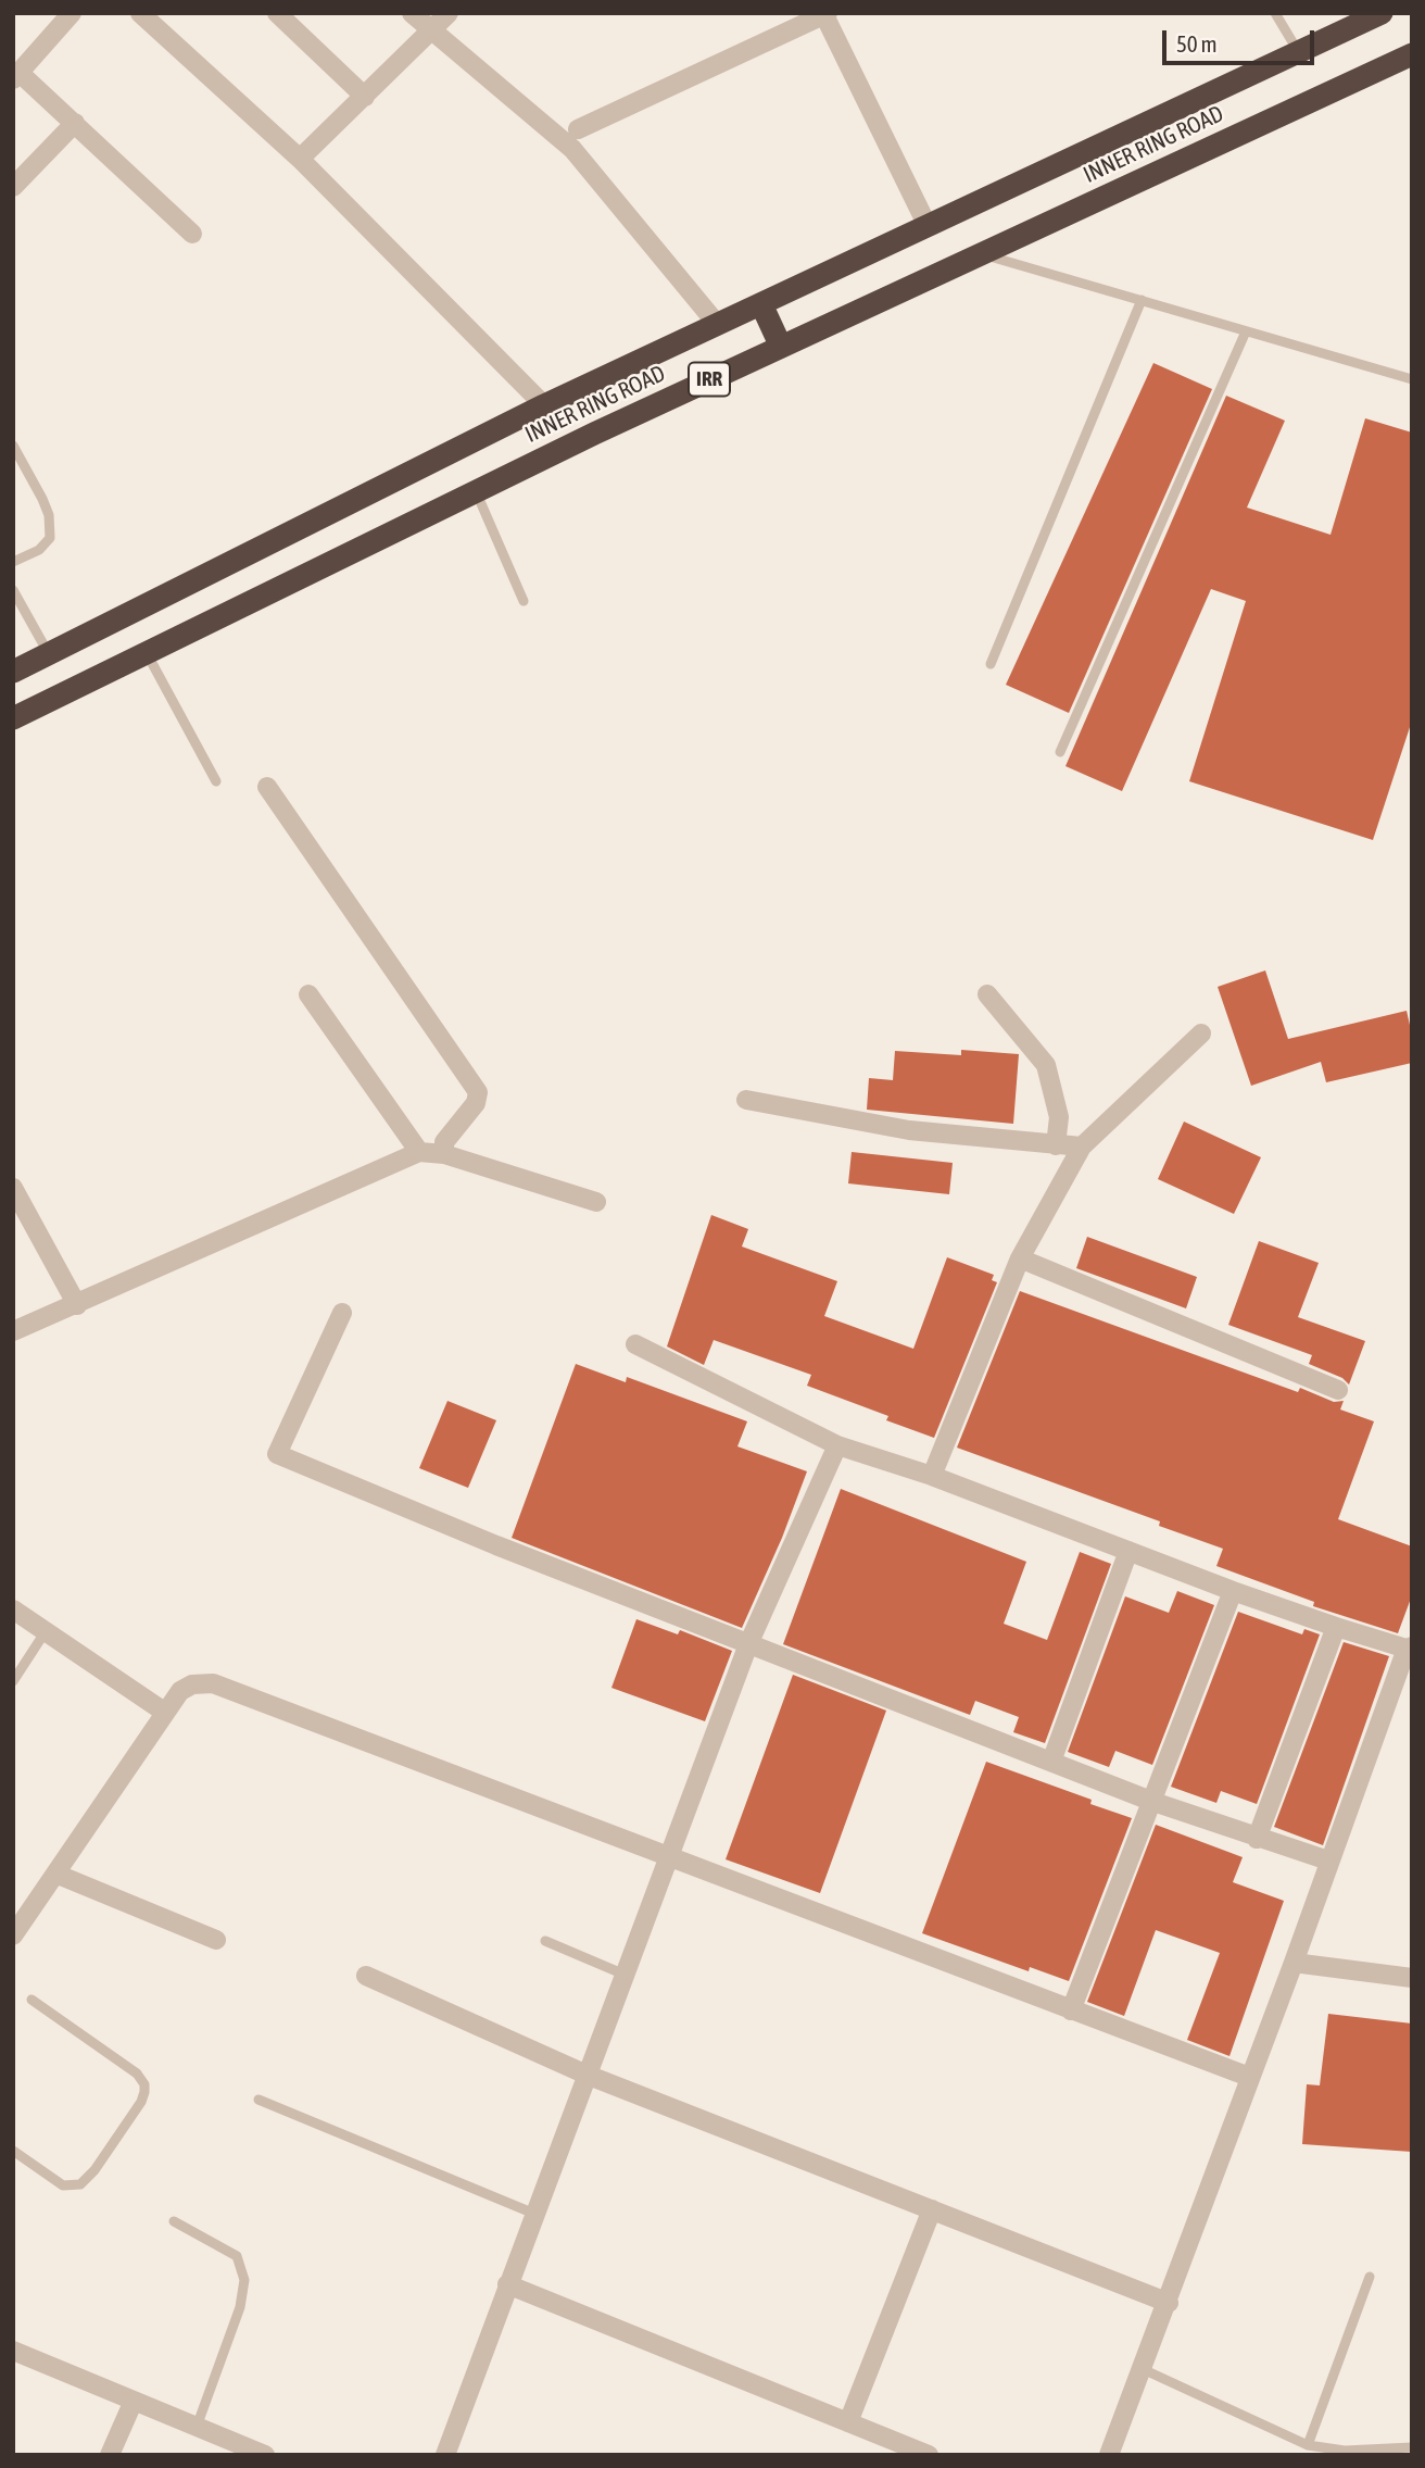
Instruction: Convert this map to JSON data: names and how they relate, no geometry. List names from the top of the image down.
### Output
{
  "streets": {
    "highway": ["INNER RING ROAD", "IRR"]
  },
  "scale_bar": "50 m"
}
